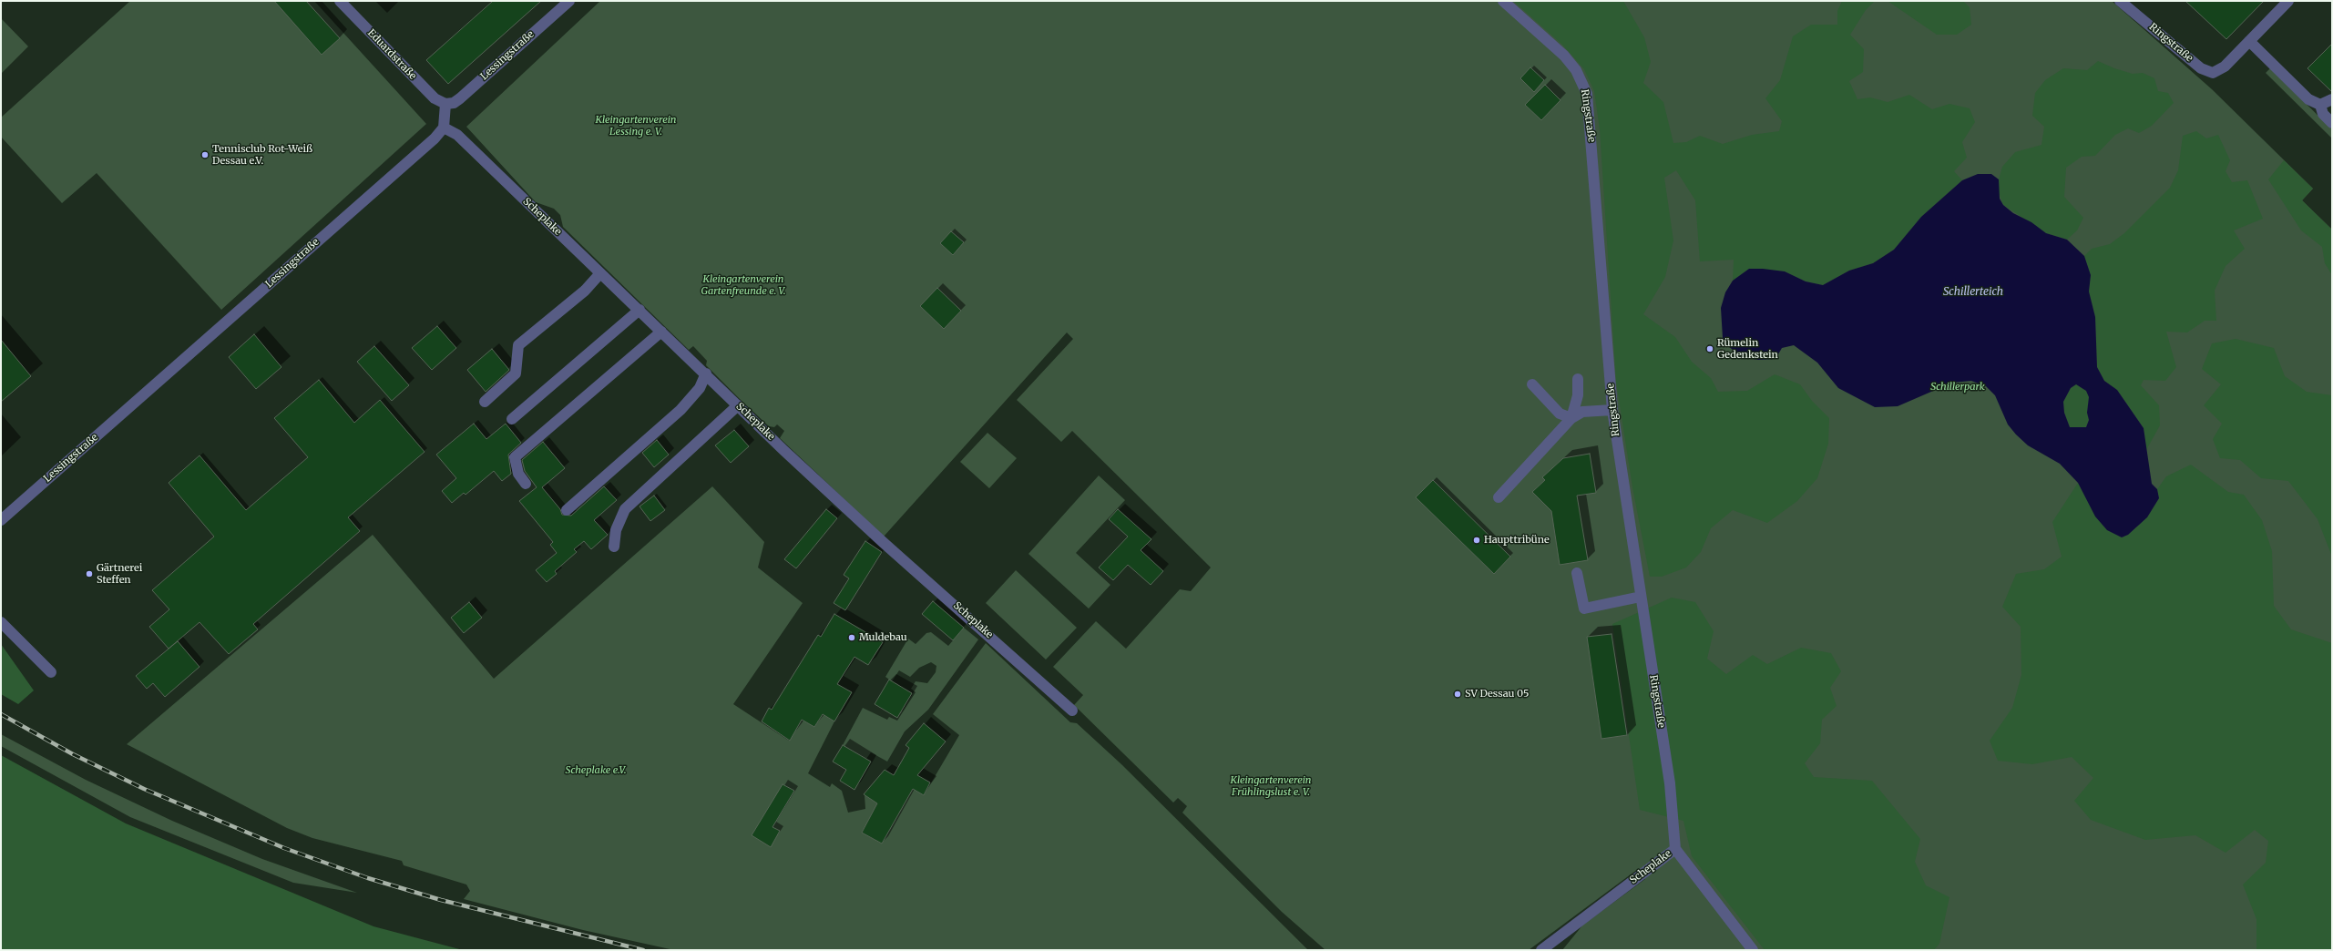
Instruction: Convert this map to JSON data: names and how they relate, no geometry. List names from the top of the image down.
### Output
{
  "streets": {
    "street": [
      "Ringstraße",
      "Eduardstraße",
      "Lessingstraße",
      "Scheplake"
    ]
  },
  "crossings": [
    ["Ringstraße", "Scheplake"],
    ["Eduardstraße", "Lessingstraße"],
    ["Lessingstraße", "Scheplake"]
  ],
  "water": ["Schillerteich"],
  "parks": [
    "Kleingartenverein Lessing e. V.",
    "Kleingartenverein Gartenfreunde e. V.",
    "Schillerpark",
    "Scheplake e.V.",
    "Kleingartenverein Frühlingslust e. V."
  ],
  "places": [
    "Tennisclub Rot-Weiß Dessau e.V.",
    "Rümelin Gedenkstein",
    "Haupttribüne",
    "Gärtnerei Steffen",
    "Muldebau",
    "SV Dessau 05"
  ]
}
